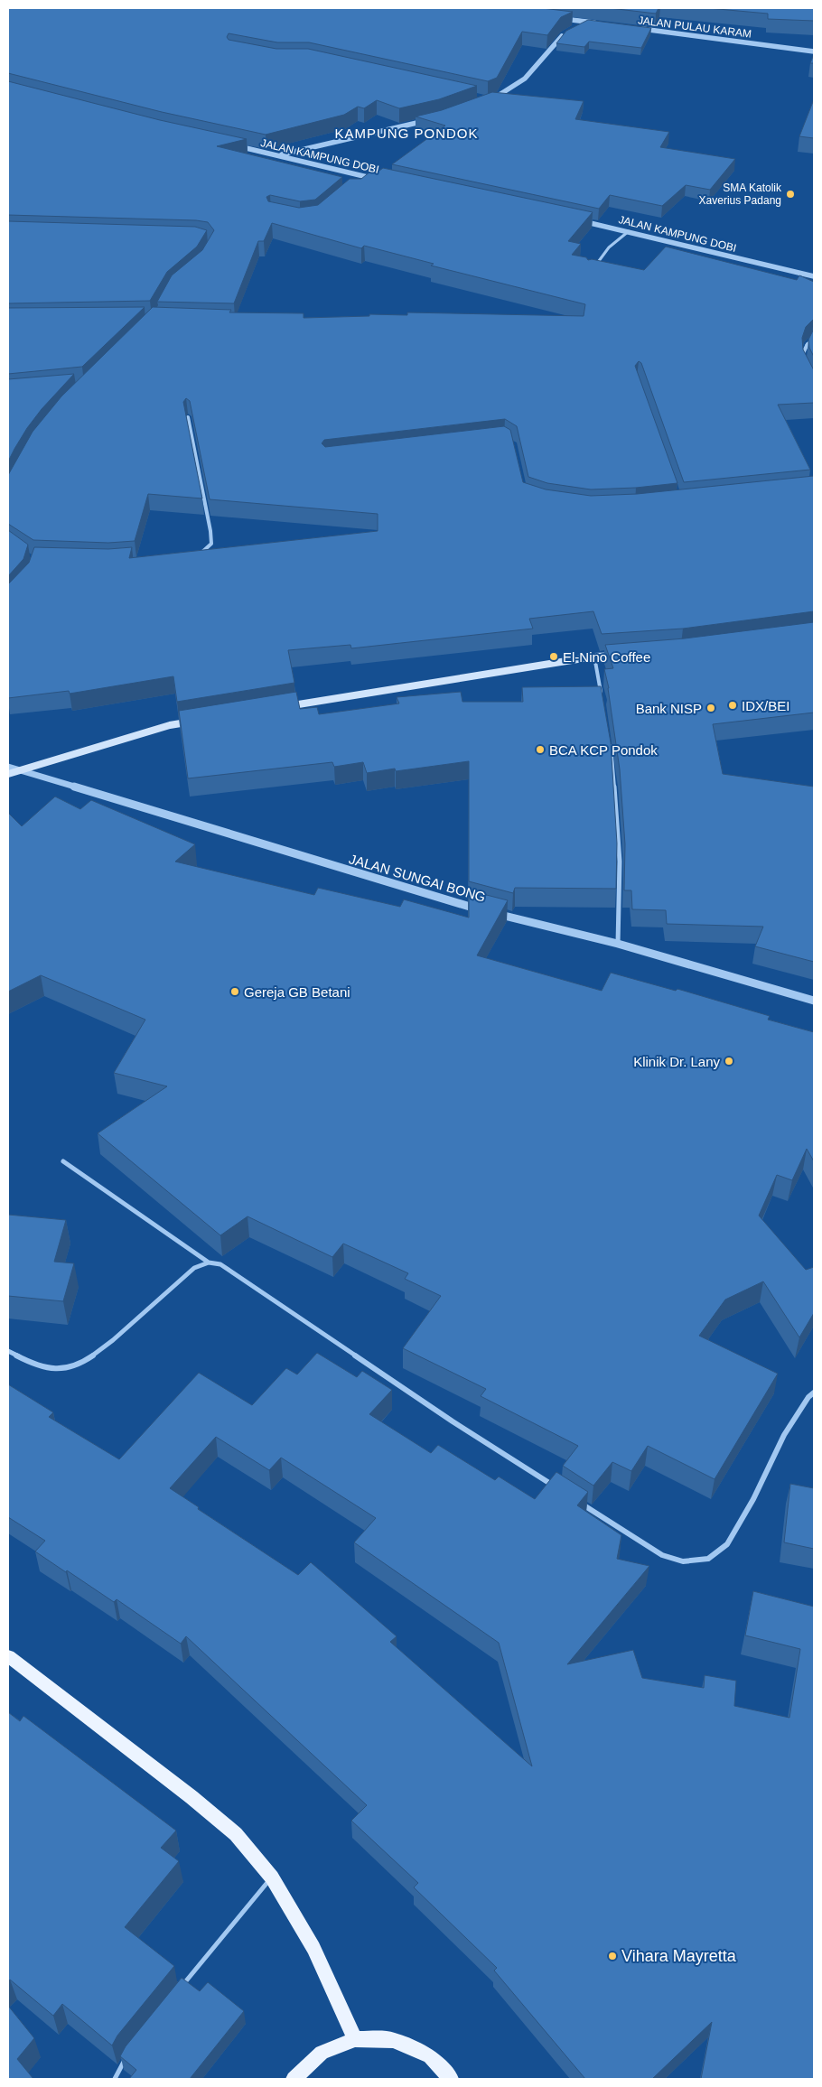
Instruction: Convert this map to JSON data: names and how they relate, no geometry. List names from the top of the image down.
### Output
{
  "streets": {
    "street": ["JALAN PULAU KARAM", "JALAN KAMPUNG DOBI", "JALAN SUNGAI BONG"]
  },
  "districts": ["KAMPUNG PONDOK"],
  "places": [
    "SMA Katolik Xaverius Padang",
    "El-Nino Coffee",
    "IDX/BEI",
    "Bank NISP",
    "BCA KCP Pondok",
    "Gereja GB Betani",
    "Klinik Dr. Lany",
    "Vihara Mayretta"
  ]
}
